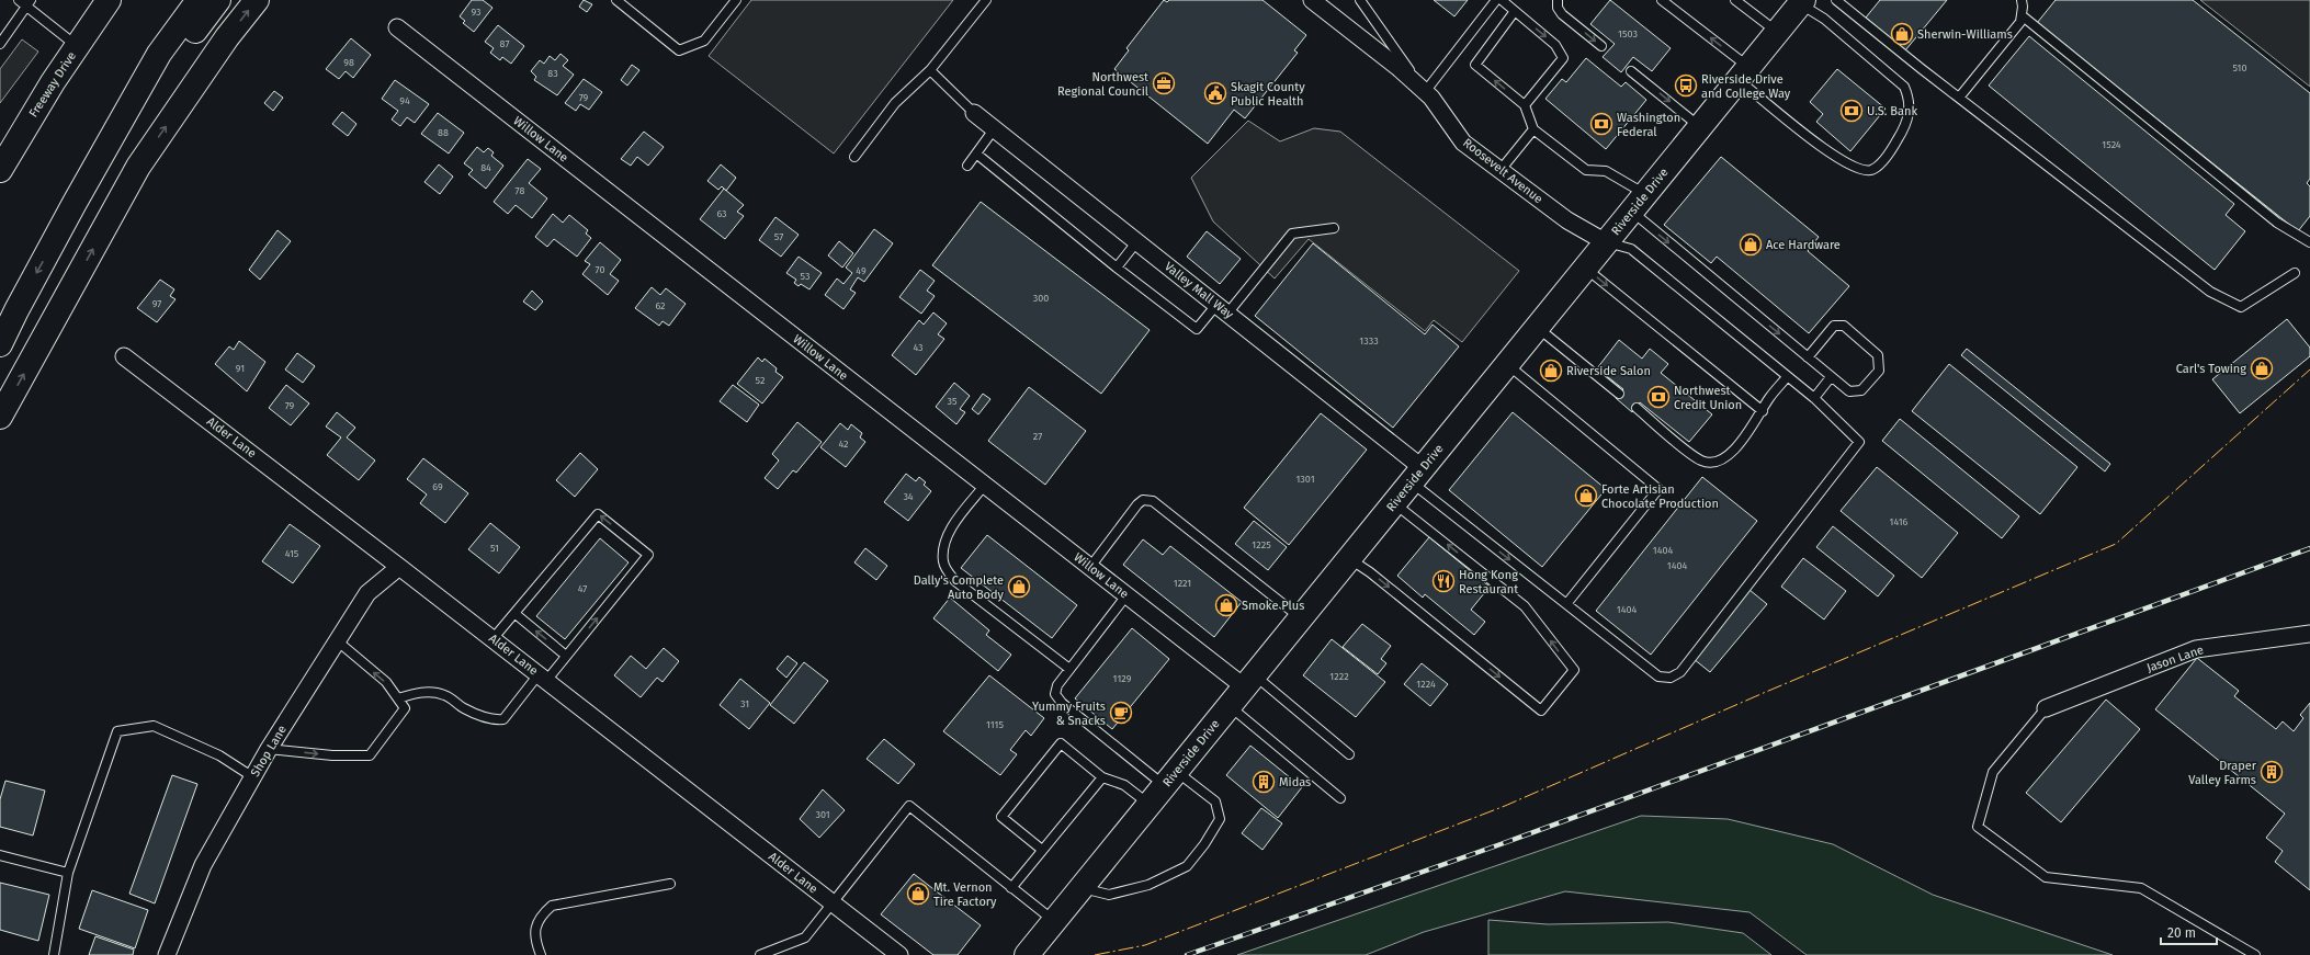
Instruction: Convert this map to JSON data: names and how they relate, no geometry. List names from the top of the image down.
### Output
{
  "streets": {
    "main road": ["Freeway Drive", "Riverside Drive"],
    "street": [
      "Willow Lane",
      "Roosevelt Avenue",
      "Valley Mall Way",
      "Alder Lane",
      "Jason Lane",
      "Shop Lane"
    ]
  },
  "crossings": [
    ["Willow Lane", "Riverside Drive"],
    ["Roosevelt Avenue", "Riverside Drive"],
    ["Riverside Drive", "Valley Mall Way"],
    ["Alder Lane", "Shop Lane"]
  ],
  "places": {
    "shop": [
      "Sherwin-Williams",
      "Ace Hardware",
      "Carl's Towing",
      "Riverside Salon",
      "Forte Artisian Chocolate Production",
      "Dally's Complete Auto Body",
      "Smoke Plus",
      "Mt. Vernon Tire Factory"
    ],
    "office": ["Northwest Regional Council"],
    "bus stop": ["Riverside Drive and College Way"],
    "public building": ["Skagit County Public Health"],
    "bank": ["U.S. Bank", "Washington Federal", "Northwest Credit Union"],
    "restaurant": ["Hong Kong Restaurant"],
    "cafe": ["Yummy Fruits & Snacks"],
    "building": ["Draper Valley Farms", "Midas"]
  },
  "house_numbers": [
    "93",
    "1503",
    "87",
    "98",
    "510",
    "83",
    "79",
    "94",
    "88",
    "1524",
    "84",
    "78",
    "63",
    "57",
    "70",
    "49",
    "53",
    "300",
    "97",
    "62",
    "1333",
    "43",
    "91",
    "52",
    "35",
    "79",
    "27",
    "42",
    "1301",
    "69",
    "34",
    "1416",
    "1225",
    "51",
    "1404",
    "415",
    "1404",
    "1221",
    "47",
    "1404",
    "1222",
    "1129",
    "1224",
    "31",
    "1115",
    "301"
  ],
  "scale_bar": "20 m"
}
